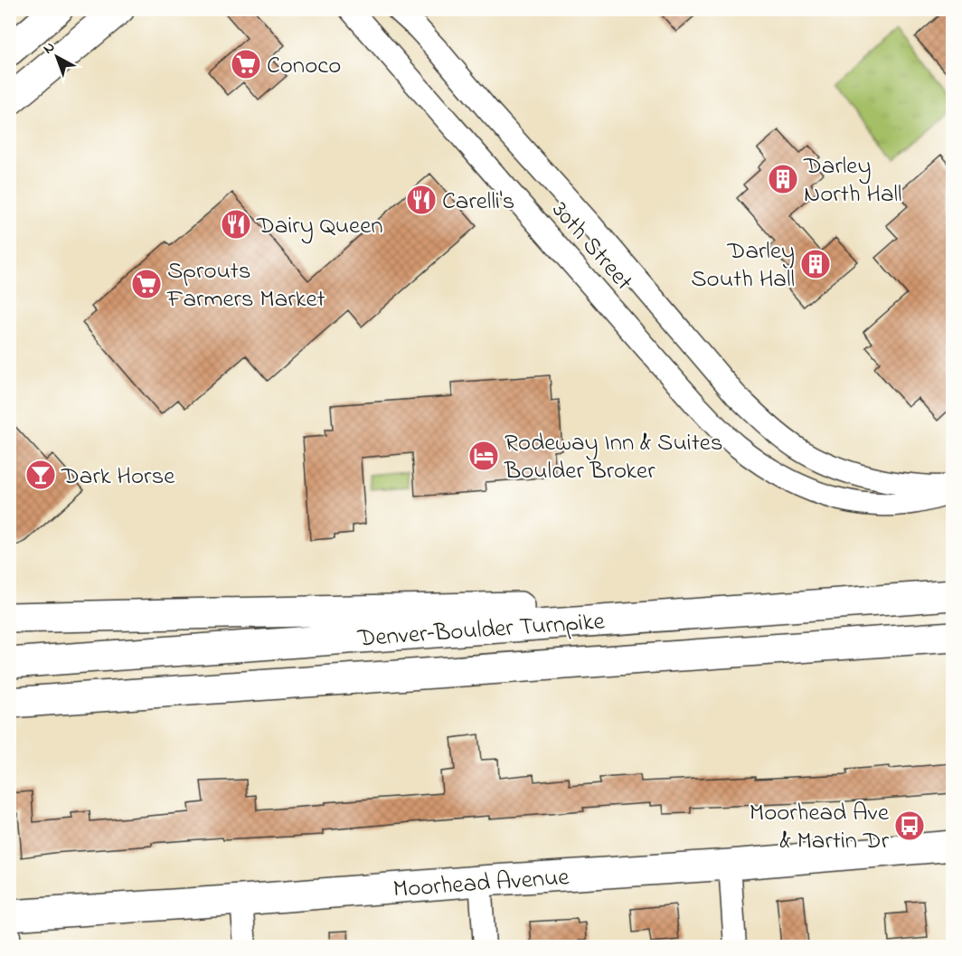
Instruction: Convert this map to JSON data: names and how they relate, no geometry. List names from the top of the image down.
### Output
{
  "streets": {
    "main road": ["Denver–Boulder Turnpike", "Moorhead Avenue"],
    "street": ["30th Street"]
  },
  "places": {
    "supermarket": ["Conoco", "Sprouts Farmers Market"],
    "building": ["Darley North Hall", "Darley South Hall"],
    "restaurant": ["Carelli's", "Dairy Queen"],
    "hotel": ["Rodeway Inn & Suites Boulder Broker"],
    "bar": ["Dark Horse"],
    "bus stop": ["Moorhead Ave & Martin Dr"]
  },
  "north": "top left"
}
